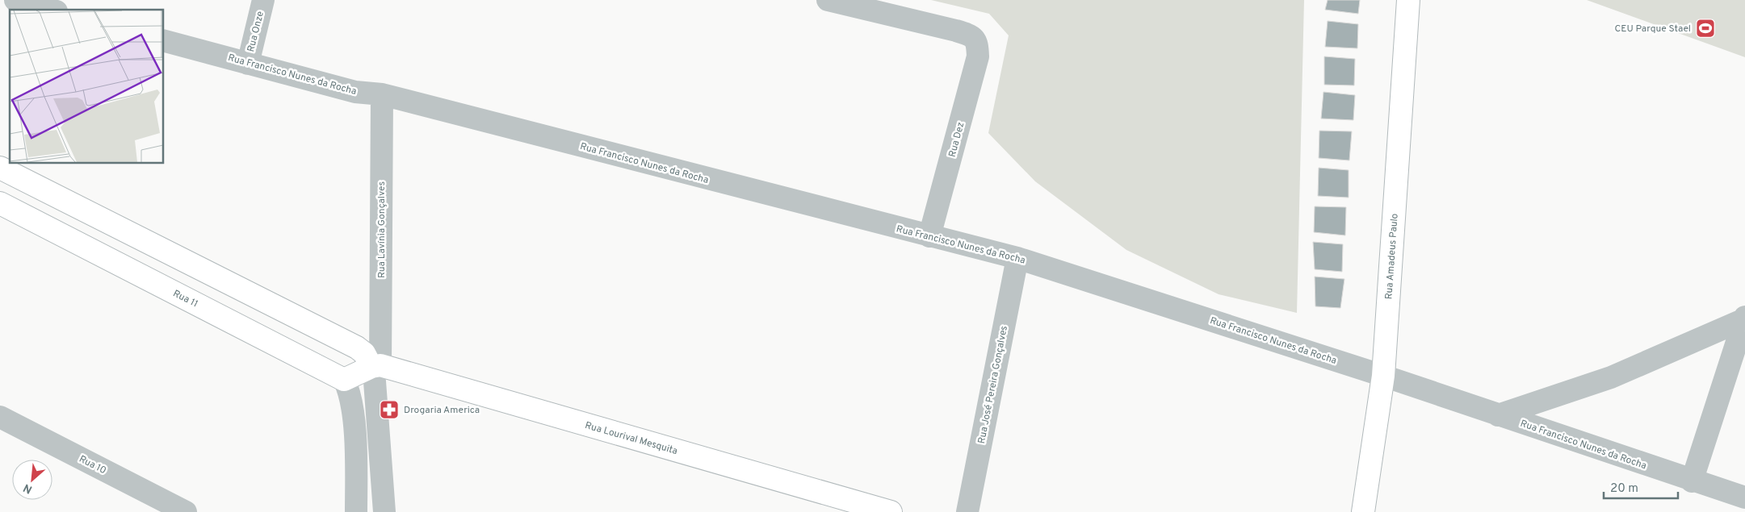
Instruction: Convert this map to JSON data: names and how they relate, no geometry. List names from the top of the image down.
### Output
{
  "streets": {
    "main road": [
      "Rua Lavínia Gonçalves",
      "Rua Amadeus Paulo",
      "Rua 11",
      "Rua Lourival Mesquita"
    ],
    "street": [
      "Rua Onze",
      "Rua Francisco Nunes da Rocha",
      "Rua Dez",
      "Rua José Pereira Gonçalves",
      "Rua 10"
    ]
  },
  "crossings": [
    ["Rua Onze", "Rua Francisco Nunes da Rocha"],
    ["Rua Francisco Nunes da Rocha", "Rua Dez"],
    ["Rua Francisco Nunes da Rocha", "Rua Lavínia Gonçalves"],
    ["Rua Francisco Nunes da Rocha", "Rua Amadeus Paulo"],
    ["Rua Francisco Nunes da Rocha", "Rua José Pereira Gonçalves"],
    ["Rua Lavínia Gonçalves", "Rua Lourival Mesquita"]
  ],
  "places": {
    "sports": ["CEU Parque Stael"],
    "pharmacy": ["Drogaria America"]
  },
  "scale_bar": "20 m",
  "north": "bottom left"
}
